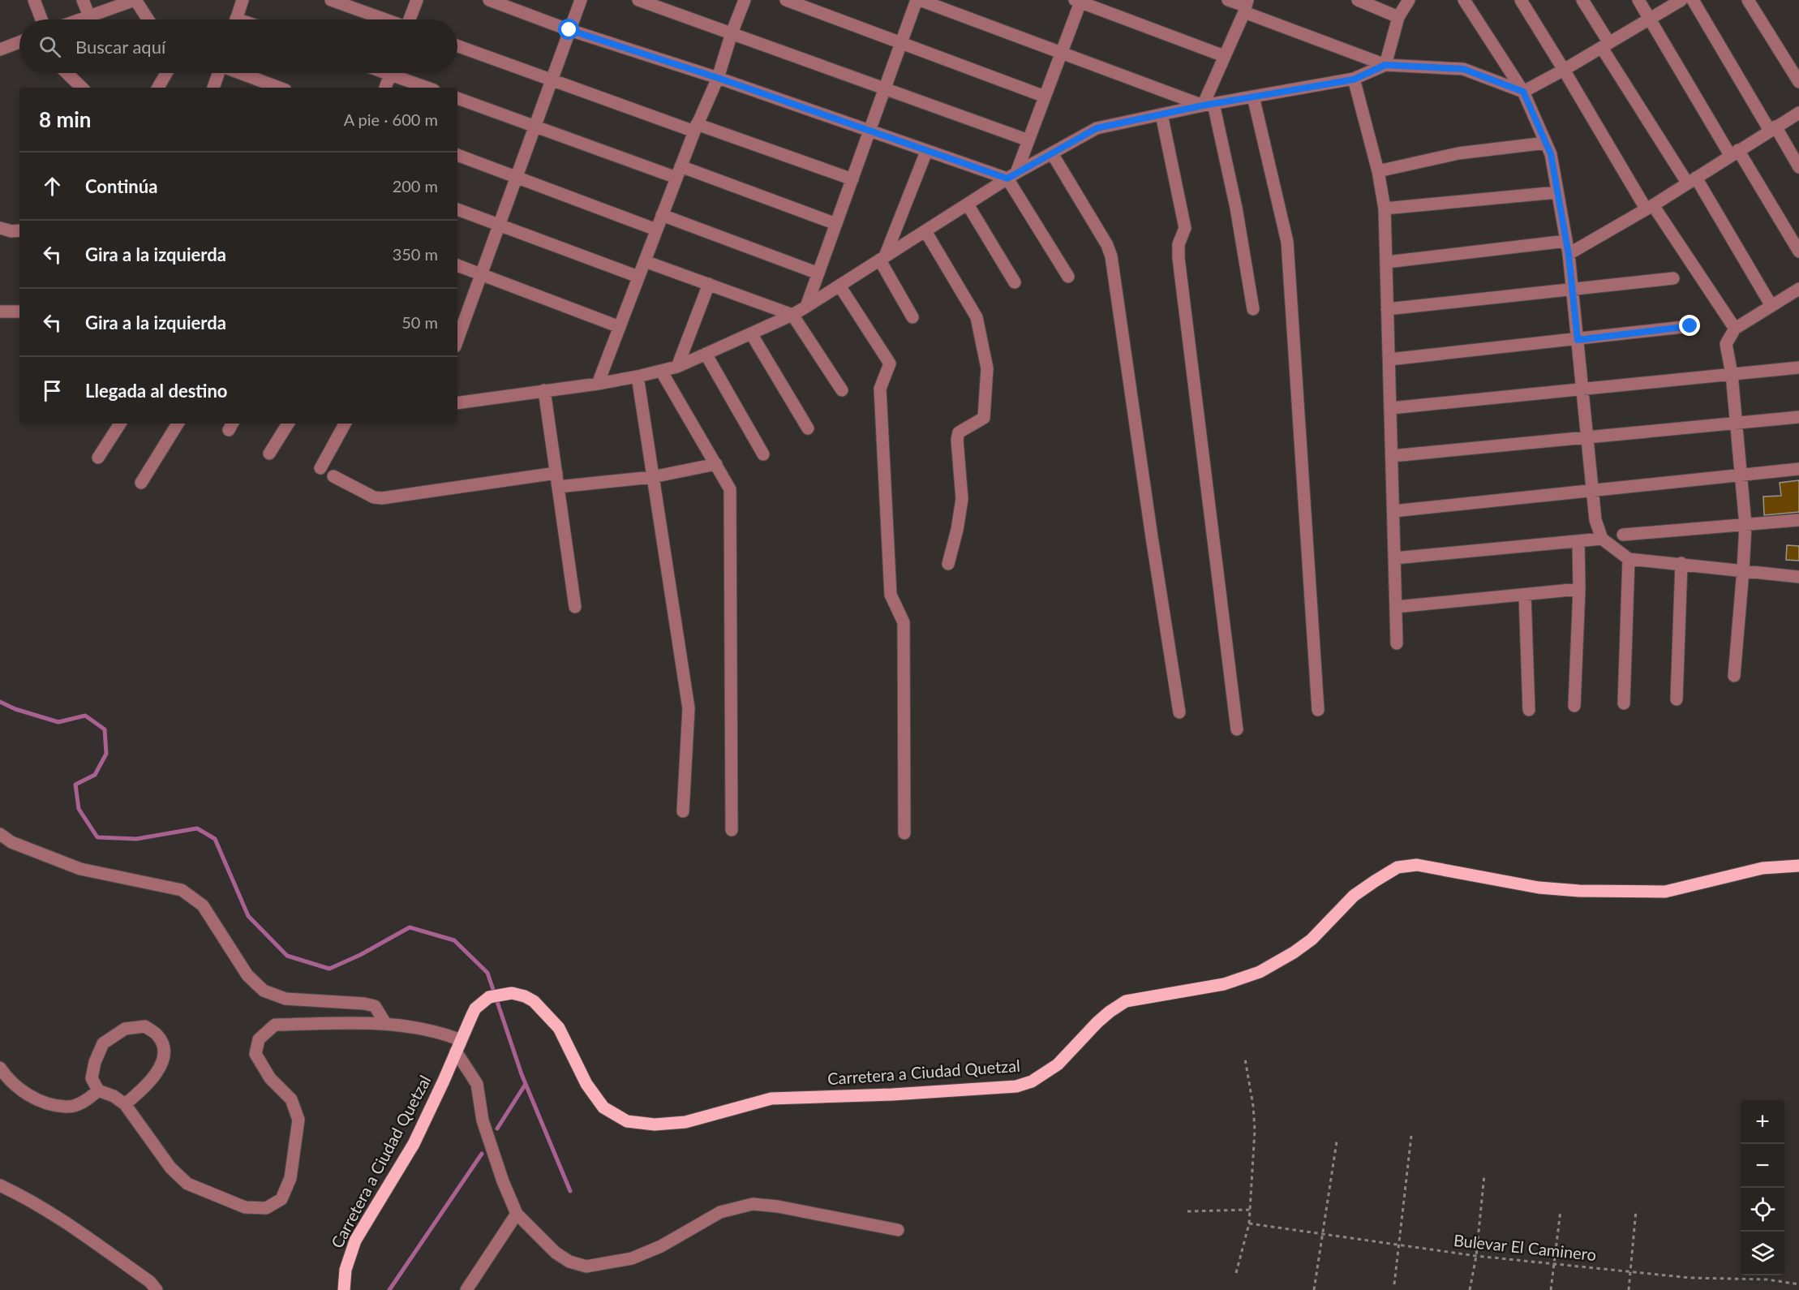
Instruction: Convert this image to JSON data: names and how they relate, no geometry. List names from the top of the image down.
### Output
{
  "streets": {
    "main road": ["Carretera a Ciudad Quetzal"],
    "path": ["Bulevar El Caminero"]
  },
  "page": {
    "search": "Buscar aquí",
    "heading": ["8 min", "A pie · 600 m"],
    "list": [
      ["Continúa", "200 m"],
      ["Gira a la izquierda", "350 m"],
      ["Gira a la izquierda", "50 m"],
      "Llegada al destino"
    ],
    "map_buttons": ["+", "−"]
  }
}
